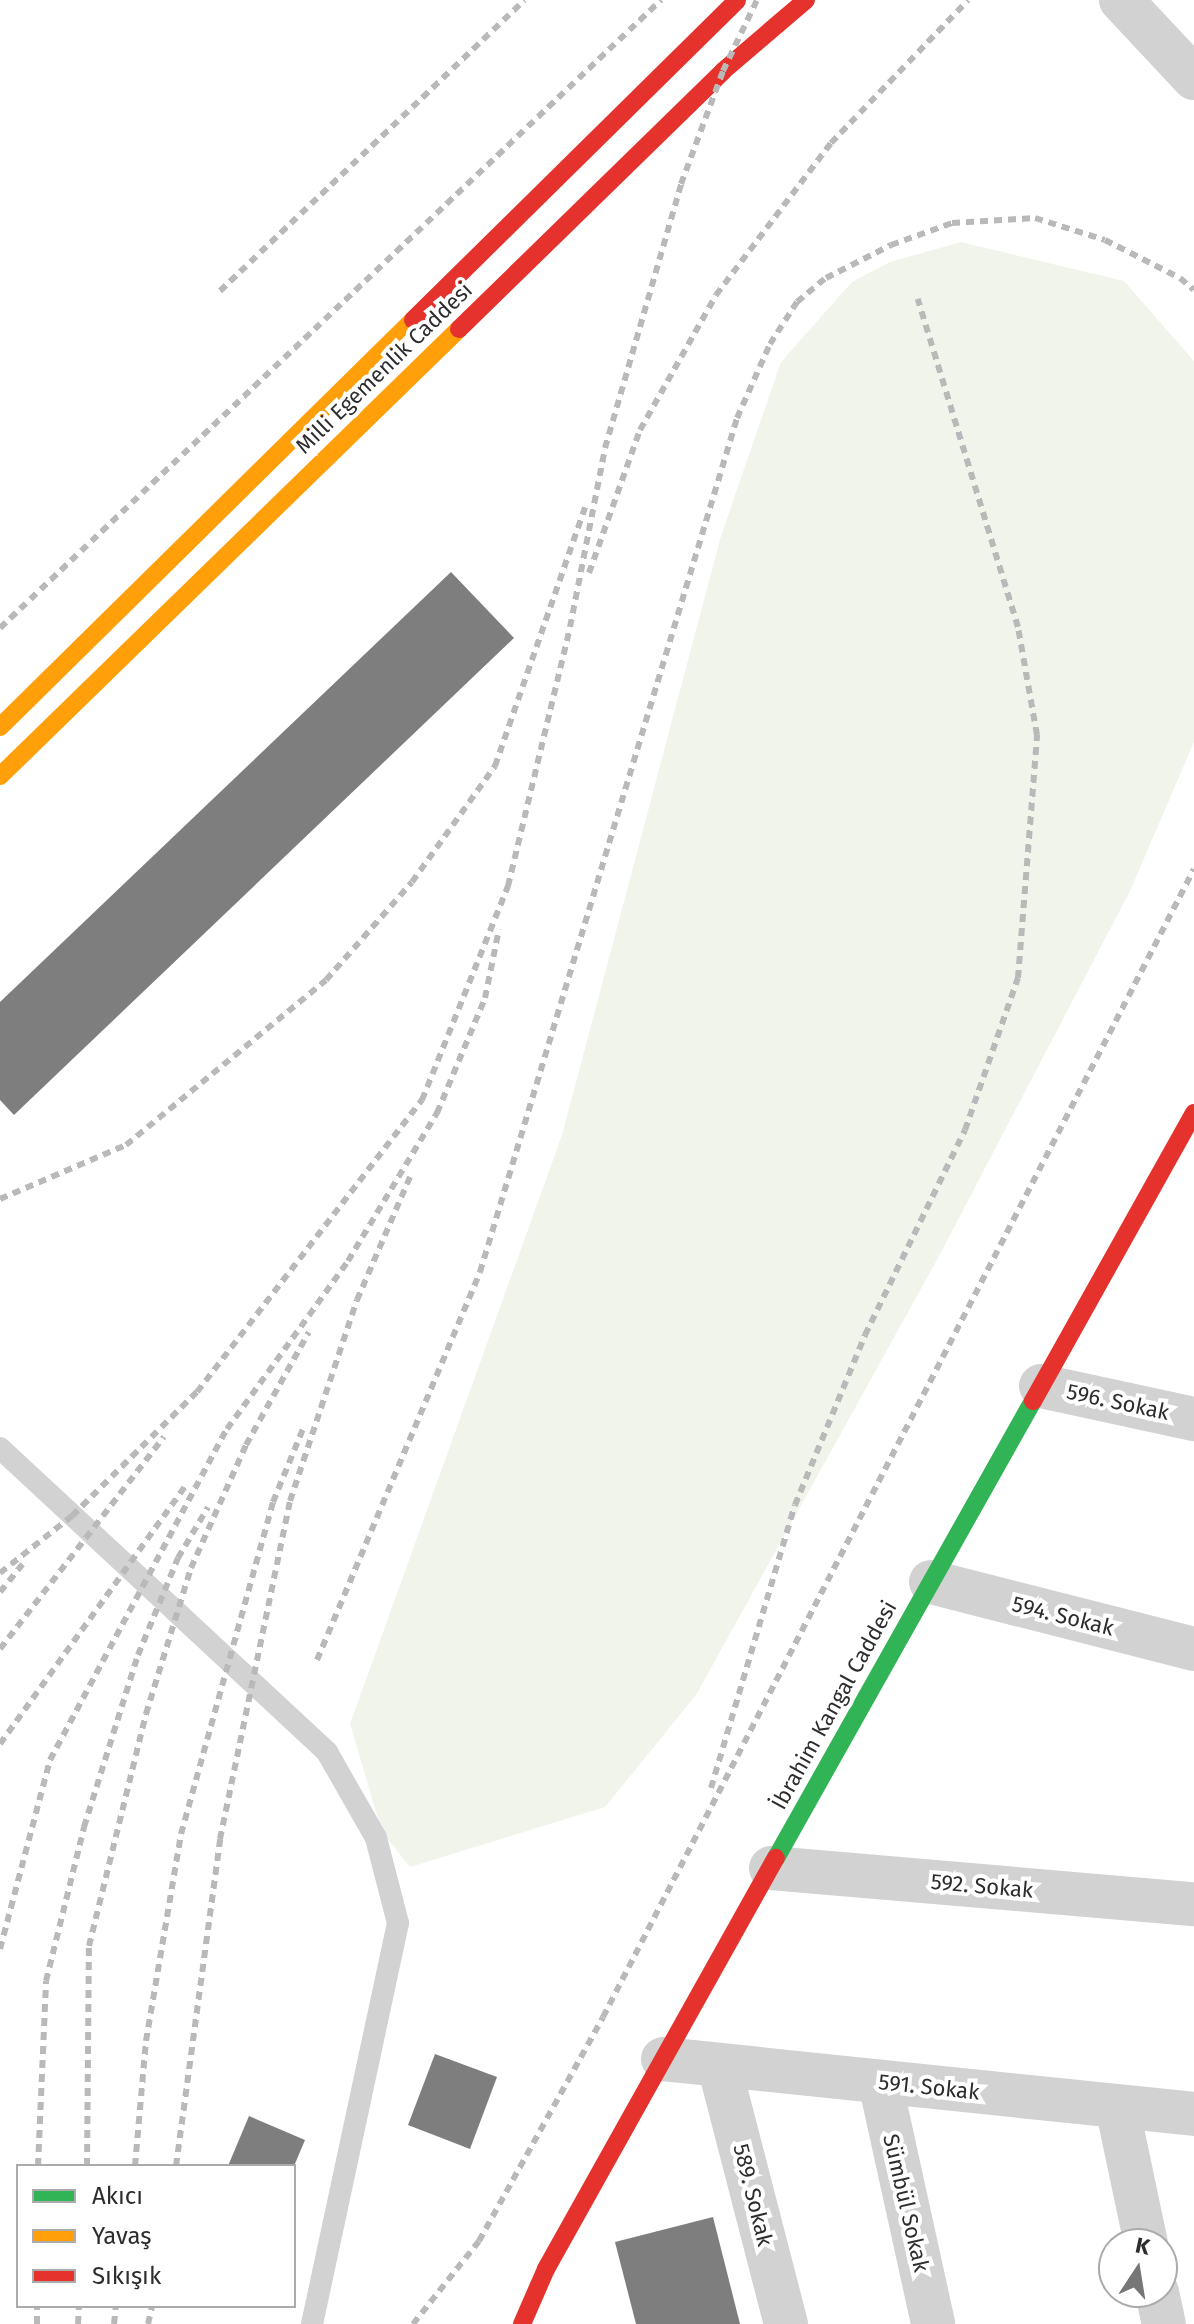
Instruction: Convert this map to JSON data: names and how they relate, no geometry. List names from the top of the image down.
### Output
{
  "streets": {
    "main road": ["Milli Egemenlik Caddesi", "İbrahim Kangal Caddesi"],
    "street": [
      "596. Sokak",
      "594. Sokak",
      "592. Sokak",
      "591. Sokak",
      "589. Sokak",
      "Sümbül Sokak"
    ]
  },
  "crossings": [
    ["596. Sokak", "İbrahim Kangal Caddesi"],
    ["594. Sokak", "İbrahim Kangal Caddesi"],
    ["İbrahim Kangal Caddesi", "592. Sokak"],
    ["İbrahim Kangal Caddesi", "591. Sokak"],
    ["591. Sokak", "589. Sokak"],
    ["591. Sokak", "Sümbül Sokak"]
  ],
  "legend": ["Akıcı", "Yavaş", "Sıkışık"],
  "north": "top"
}
